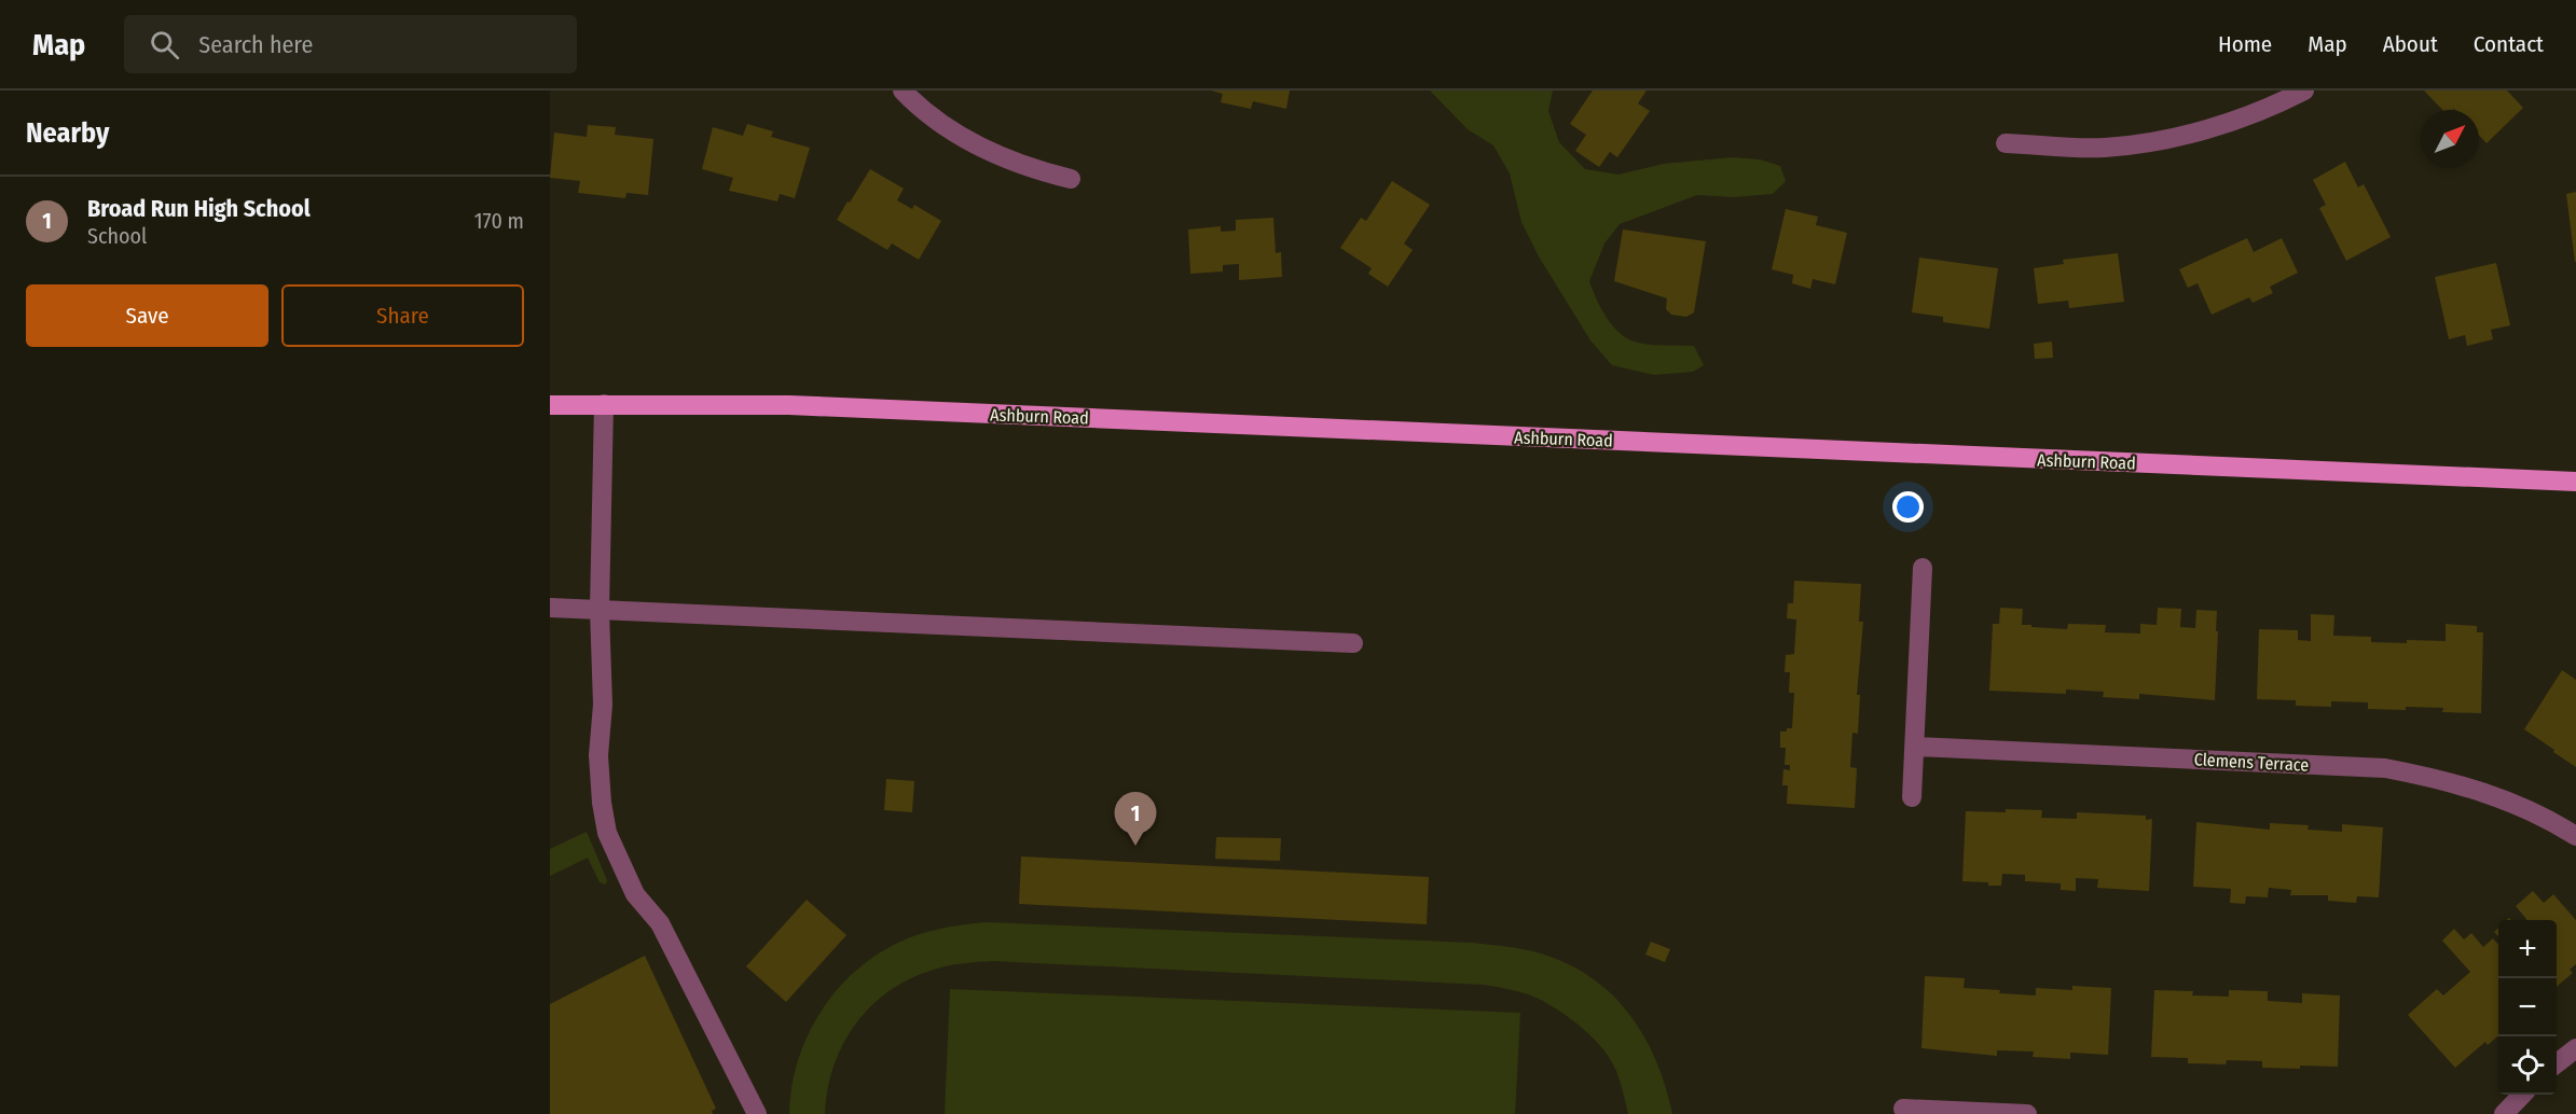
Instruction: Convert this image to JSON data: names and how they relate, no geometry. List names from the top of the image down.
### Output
{
  "streets": {
    "main road": ["Ashburn Road"],
    "street": ["Clemens Terrace"]
  },
  "north": "top right",
  "page": {
    "header": "Map",
    "search": "Search here",
    "nav": [
      "Home",
      "Map",
      "About",
      "Contact"
    ],
    "heading": "Nearby",
    "list": [
      {
        "mark": "1",
        "name": "Broad Run High School",
        "note": "School",
        "value": "170 m"
      }
    ],
    "buttons": ["Save", "Share"],
    "pins": "1",
    "map_buttons": ["+", "−"]
  }
}
